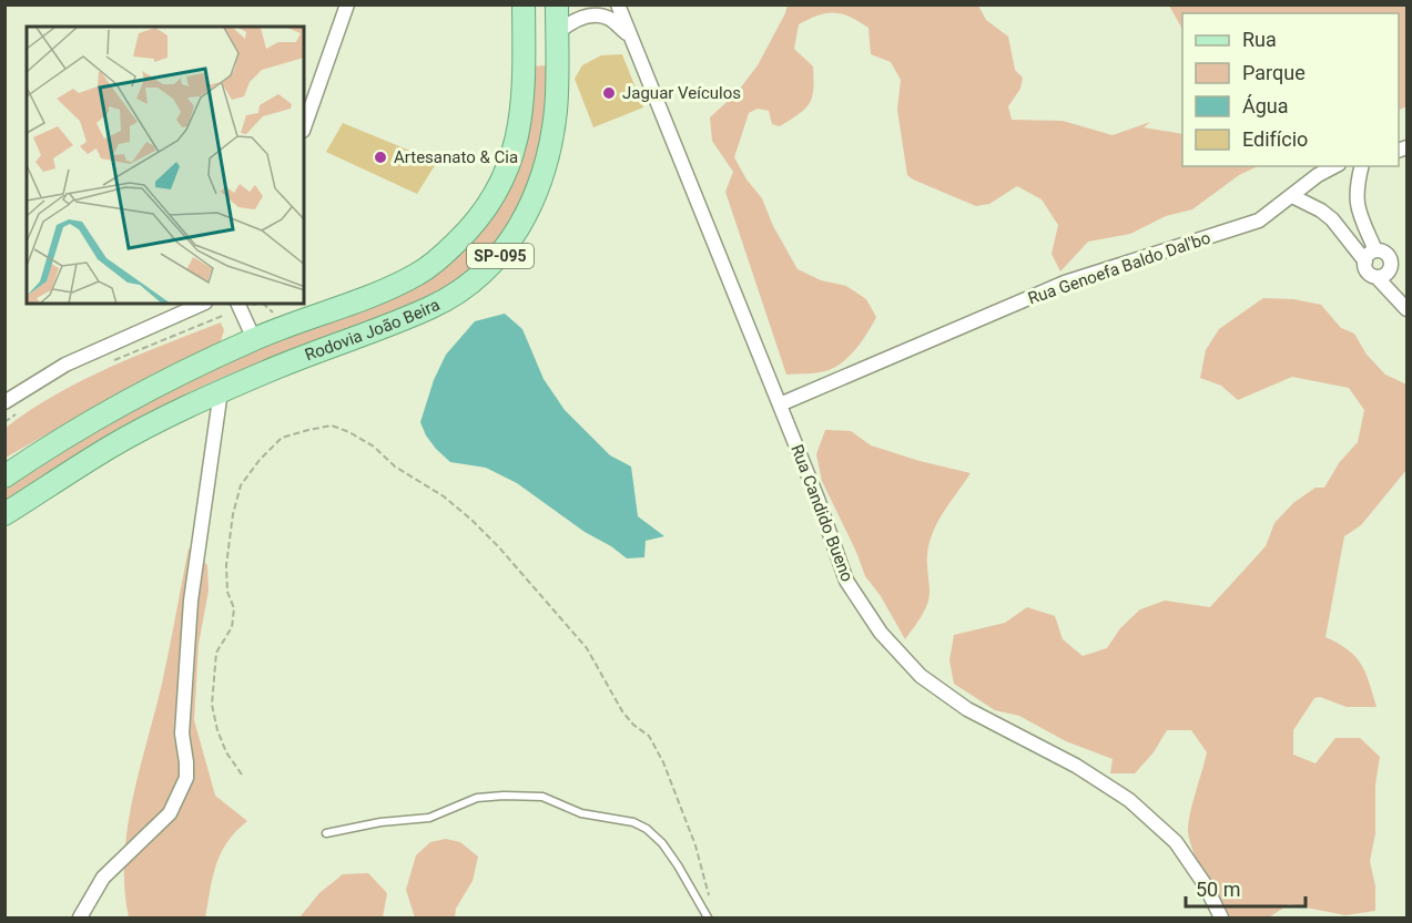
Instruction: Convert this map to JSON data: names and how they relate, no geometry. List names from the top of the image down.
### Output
{
  "streets": {
    "main road": ["SP-095", "Rodovia João Beira"],
    "street": ["Rua Genoefa Baldo Dal'bo", "Rua Candido Bueno"]
  },
  "crossings": [
    ["Rua Genoefa Baldo Dal'bo", "Rua Candido Bueno"]
  ],
  "places": ["Jaguar Veículos", "Artesanato & Cia"],
  "legend": [
    "Rua",
    "Parque",
    "Água",
    "Edifício"
  ],
  "scale_bar": "50 m"
}
